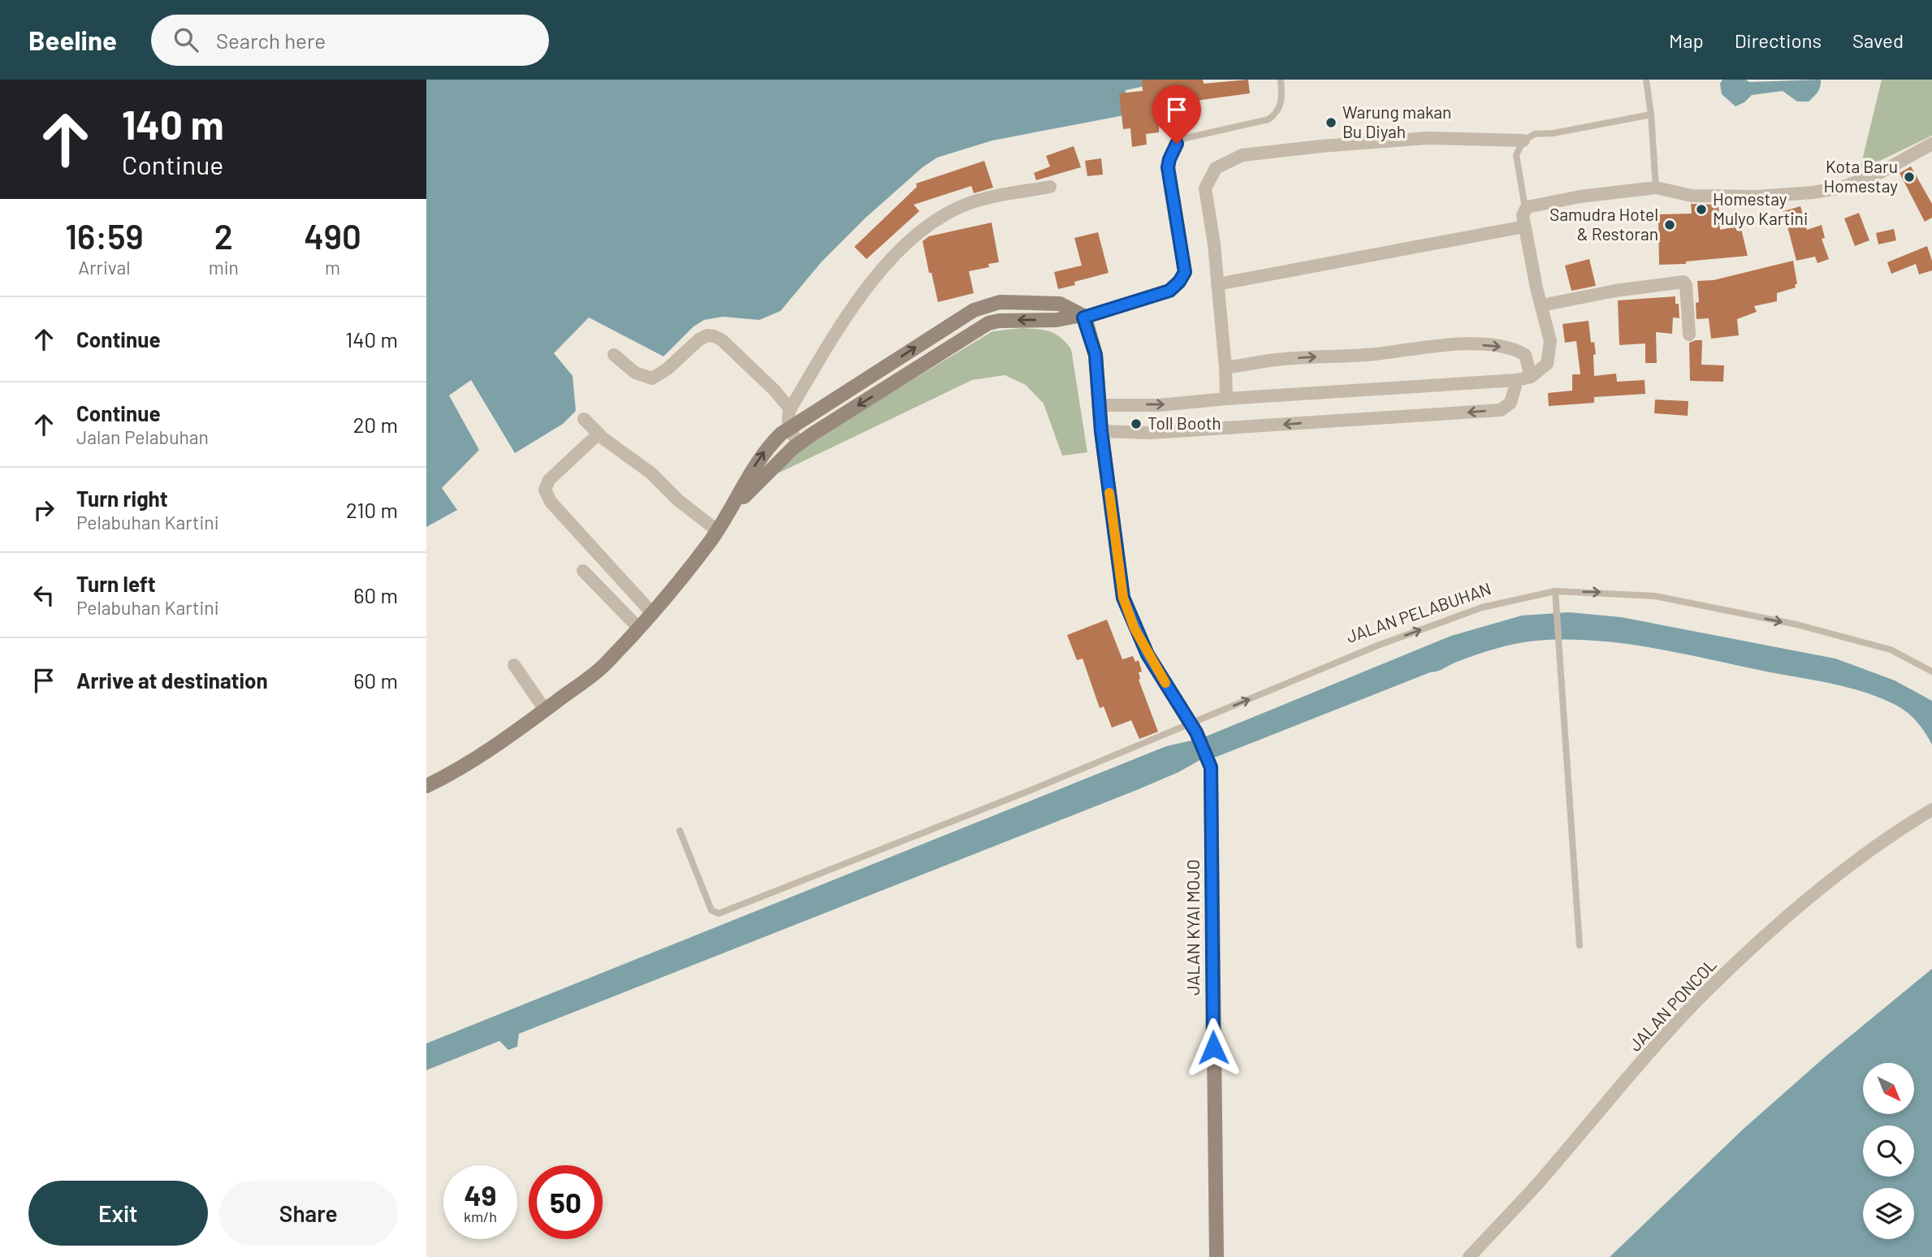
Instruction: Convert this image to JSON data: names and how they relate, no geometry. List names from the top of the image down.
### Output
{
  "streets": {
    "main road": ["JALAN KYAI MOJO"],
    "street": ["JALAN PONCOL"],
    "lane": ["JALAN PELABUHAN"]
  },
  "crossings": [
    ["JALAN PELABUHAN", "JALAN KYAI MOJO"]
  ],
  "one_way": ["JALAN PELABUHAN"],
  "places": [
    "Warung makan Bu Diyah",
    "Kota Baru Homestay",
    "Homestay Mulyo Kartini",
    "Samudra Hotel & Restoran",
    "Toll Booth"
  ],
  "north": "bottom right",
  "page": {
    "header": "Beeline",
    "search": "Search here",
    "nav": ["Map", "Directions", "Saved"],
    "turn": ["140 m", "Continue"],
    "eta": [
      "16:59",
      "Arrival",
      "2",
      "min",
      "490",
      "m"
    ],
    "list": [
      {
        "name": "Continue",
        "value": "140 m"
      },
      {
        "name": "Continue",
        "note": "Jalan Pelabuhan",
        "value": "20 m"
      },
      {
        "name": "Turn right",
        "note": "Pelabuhan Kartini",
        "value": "210 m"
      },
      {
        "name": "Turn left",
        "note": "Pelabuhan Kartini",
        "value": "60 m"
      },
      {
        "name": "Arrive at destination",
        "value": "60 m"
      }
    ],
    "speed": "49 km/h",
    "limit": "50",
    "buttons": ["Exit", "Share"]
  }
}
